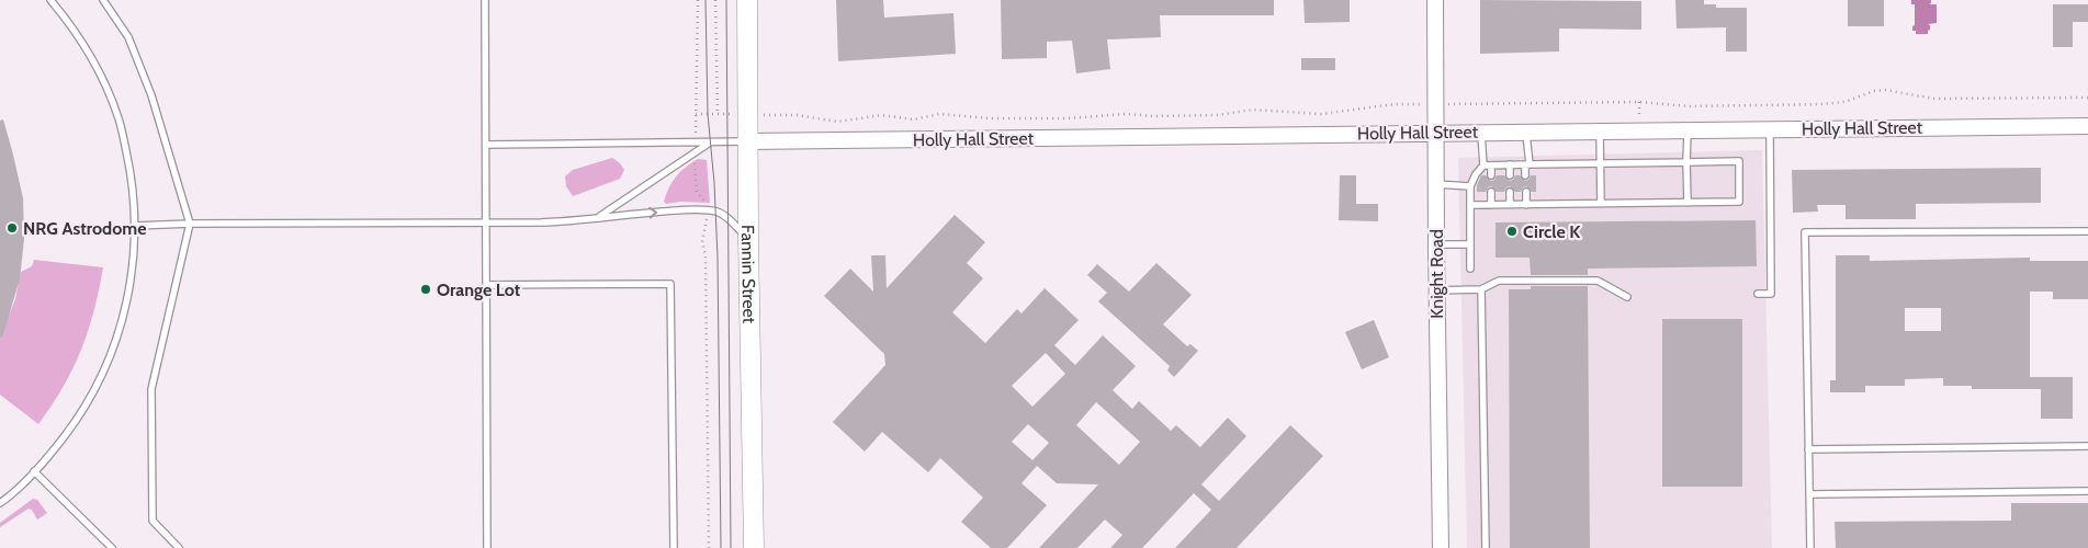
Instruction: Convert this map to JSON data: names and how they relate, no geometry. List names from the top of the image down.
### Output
{
  "streets": {
    "main road": ["Fannin Street"],
    "street": ["Holly Hall Street", "Knight Road"]
  },
  "crossings": [
    ["Holly Hall Street", "Fannin Street"],
    ["Holly Hall Street", "Knight Road"]
  ],
  "places": ["NRG Astrodome", "Circle K", "Orange Lot"]
}
